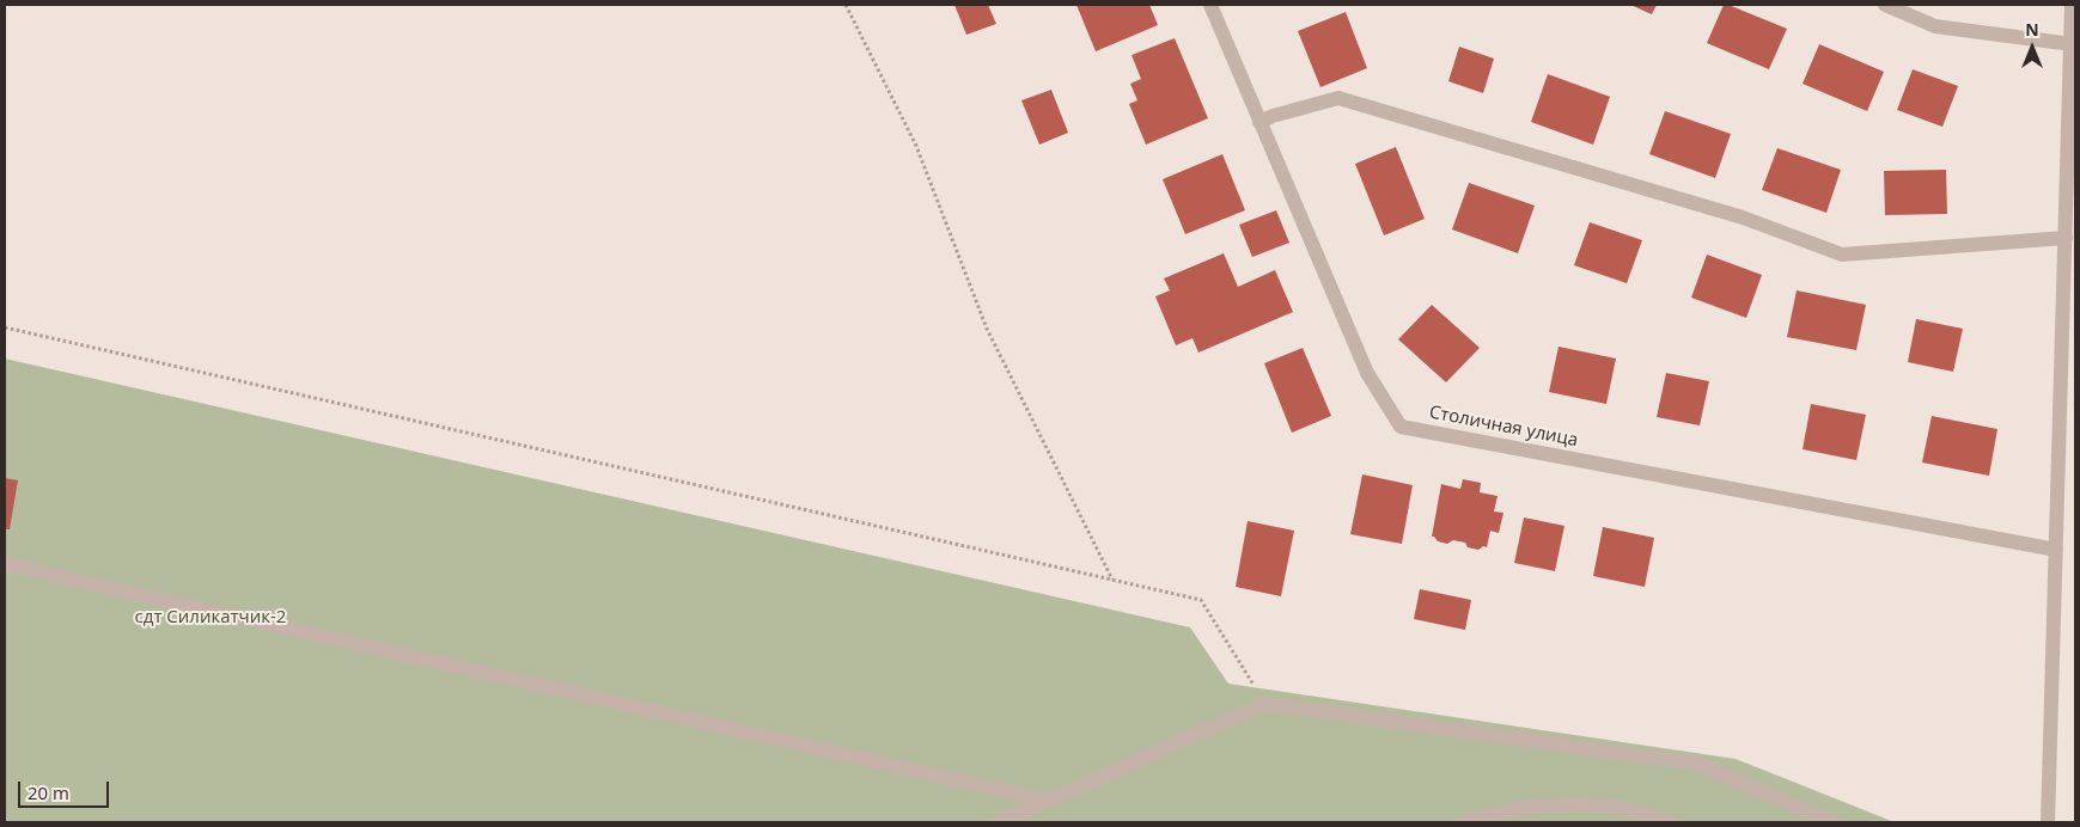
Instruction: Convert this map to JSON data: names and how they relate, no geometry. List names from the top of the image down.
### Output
{
  "streets": {
    "street": ["Столичная улица"]
  },
  "parks": ["сдт Силикатчик-2"],
  "scale_bar": "20 m",
  "north": "top"
}
